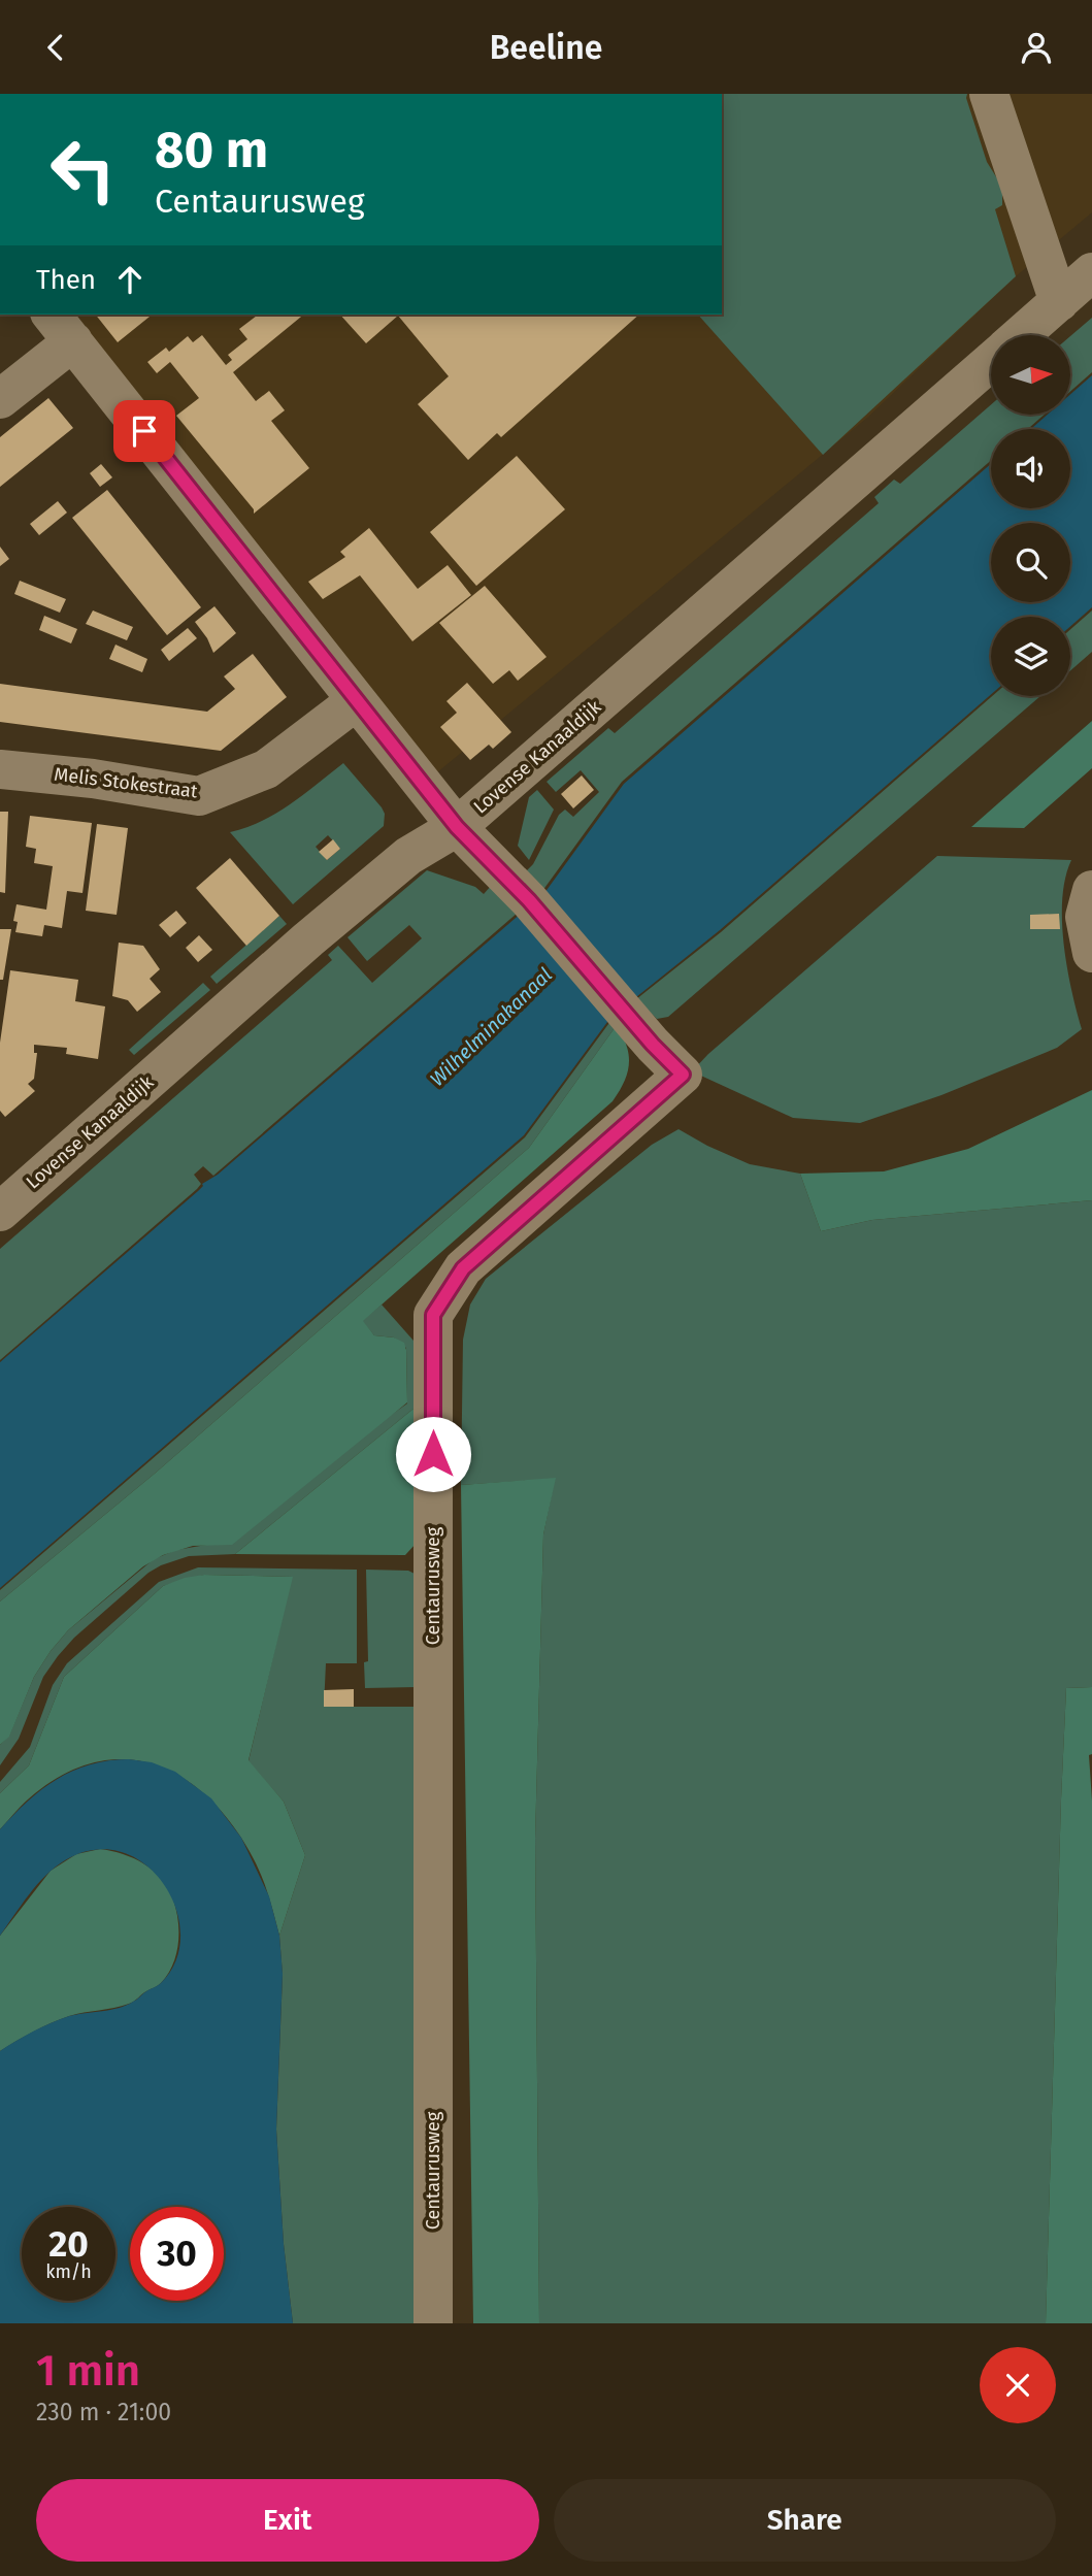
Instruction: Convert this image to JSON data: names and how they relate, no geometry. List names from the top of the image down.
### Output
{
  "streets": {
    "street": ["Lovense Kanaaldijk", "Melis Stokestraat", "Centaurusweg"]
  },
  "crossings": [
    ["Lovense Kanaaldijk", "Centaurusweg"],
    ["Melis Stokestraat", "Centaurusweg"]
  ],
  "water": ["Wilhelminakanaal"],
  "north": "right",
  "page": {
    "header": "Beeline",
    "turn": ["80 m", "Centaurusweg"],
    "then": "Then",
    "speed": "20 km/h",
    "limit": "30",
    "heading": ["1 min", "230 m · 21:00"],
    "buttons": ["Exit", "Share"]
  }
}
